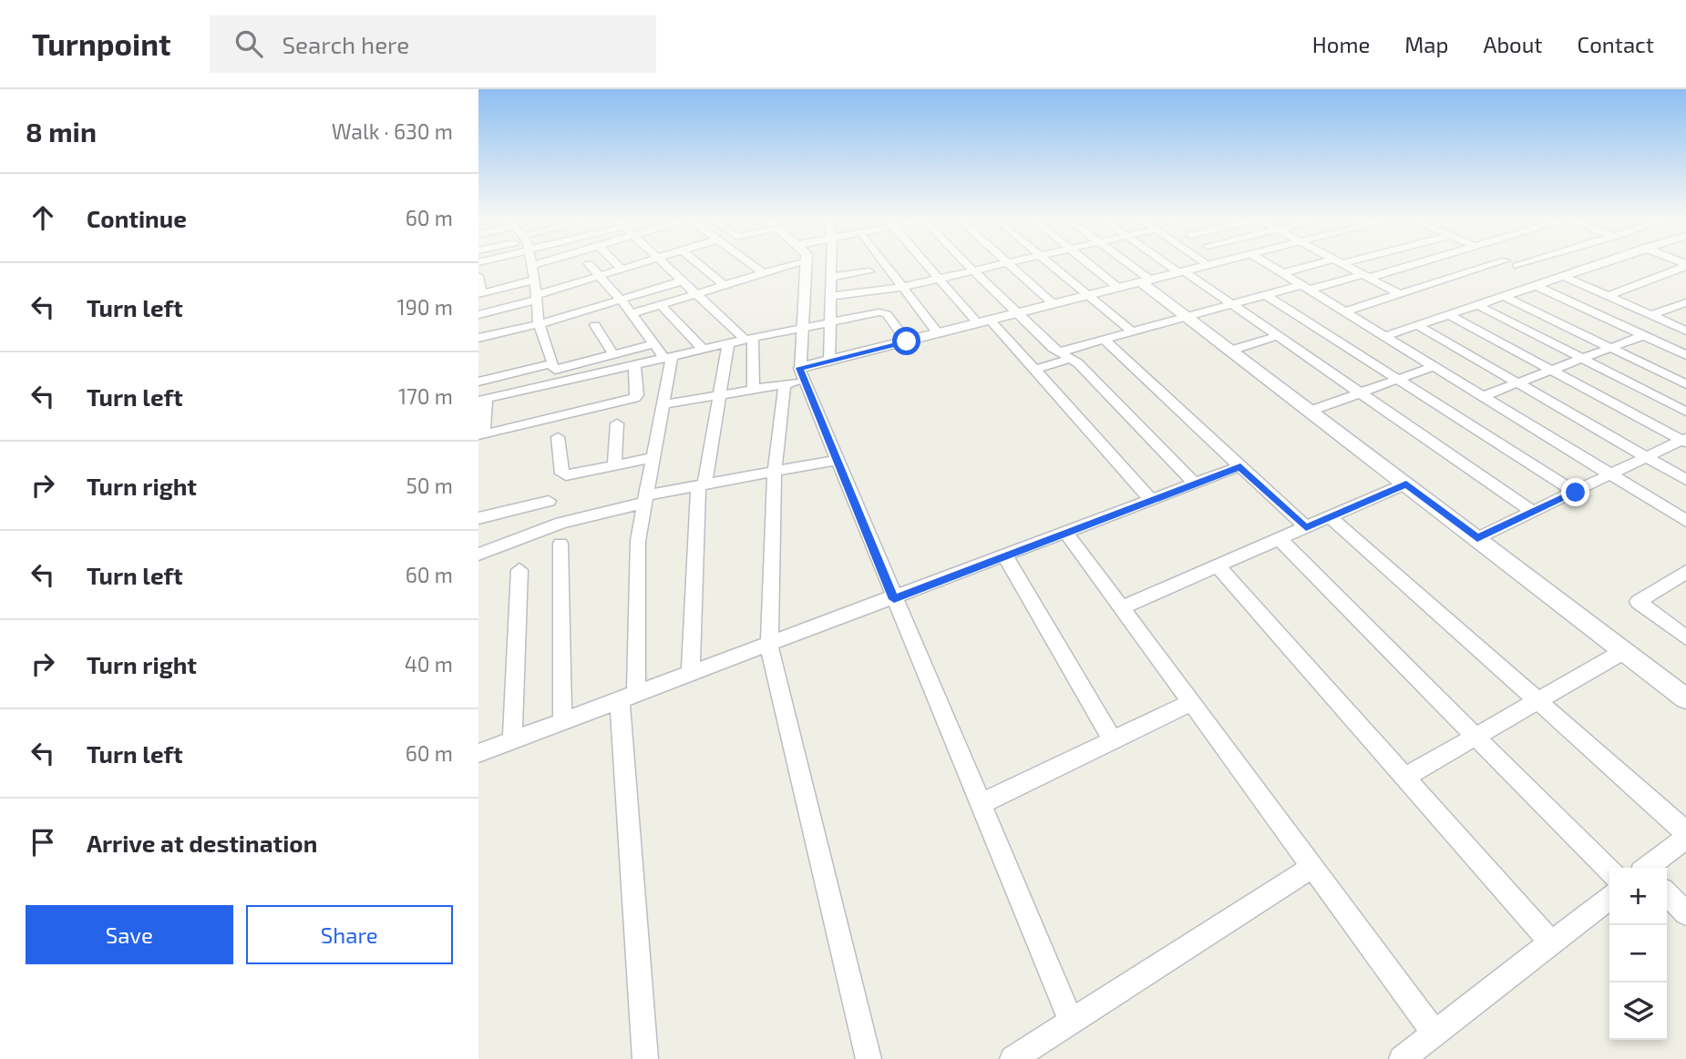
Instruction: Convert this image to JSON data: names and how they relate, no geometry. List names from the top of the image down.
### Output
{
  "page": {
    "header": "Turnpoint",
    "search": "Search here",
    "nav": [
      "Home",
      "Map",
      "About",
      "Contact"
    ],
    "heading": ["8 min", "Walk · 630 m"],
    "list": [
      ["Continue", "60 m"],
      ["Turn left", "190 m"],
      ["Turn left", "170 m"],
      ["Turn right", "50 m"],
      ["Turn left", "60 m"],
      ["Turn right", "40 m"],
      ["Turn left", "60 m"],
      "Arrive at destination"
    ],
    "map_buttons": ["+", "−"],
    "buttons": ["Save", "Share"]
  }
}
